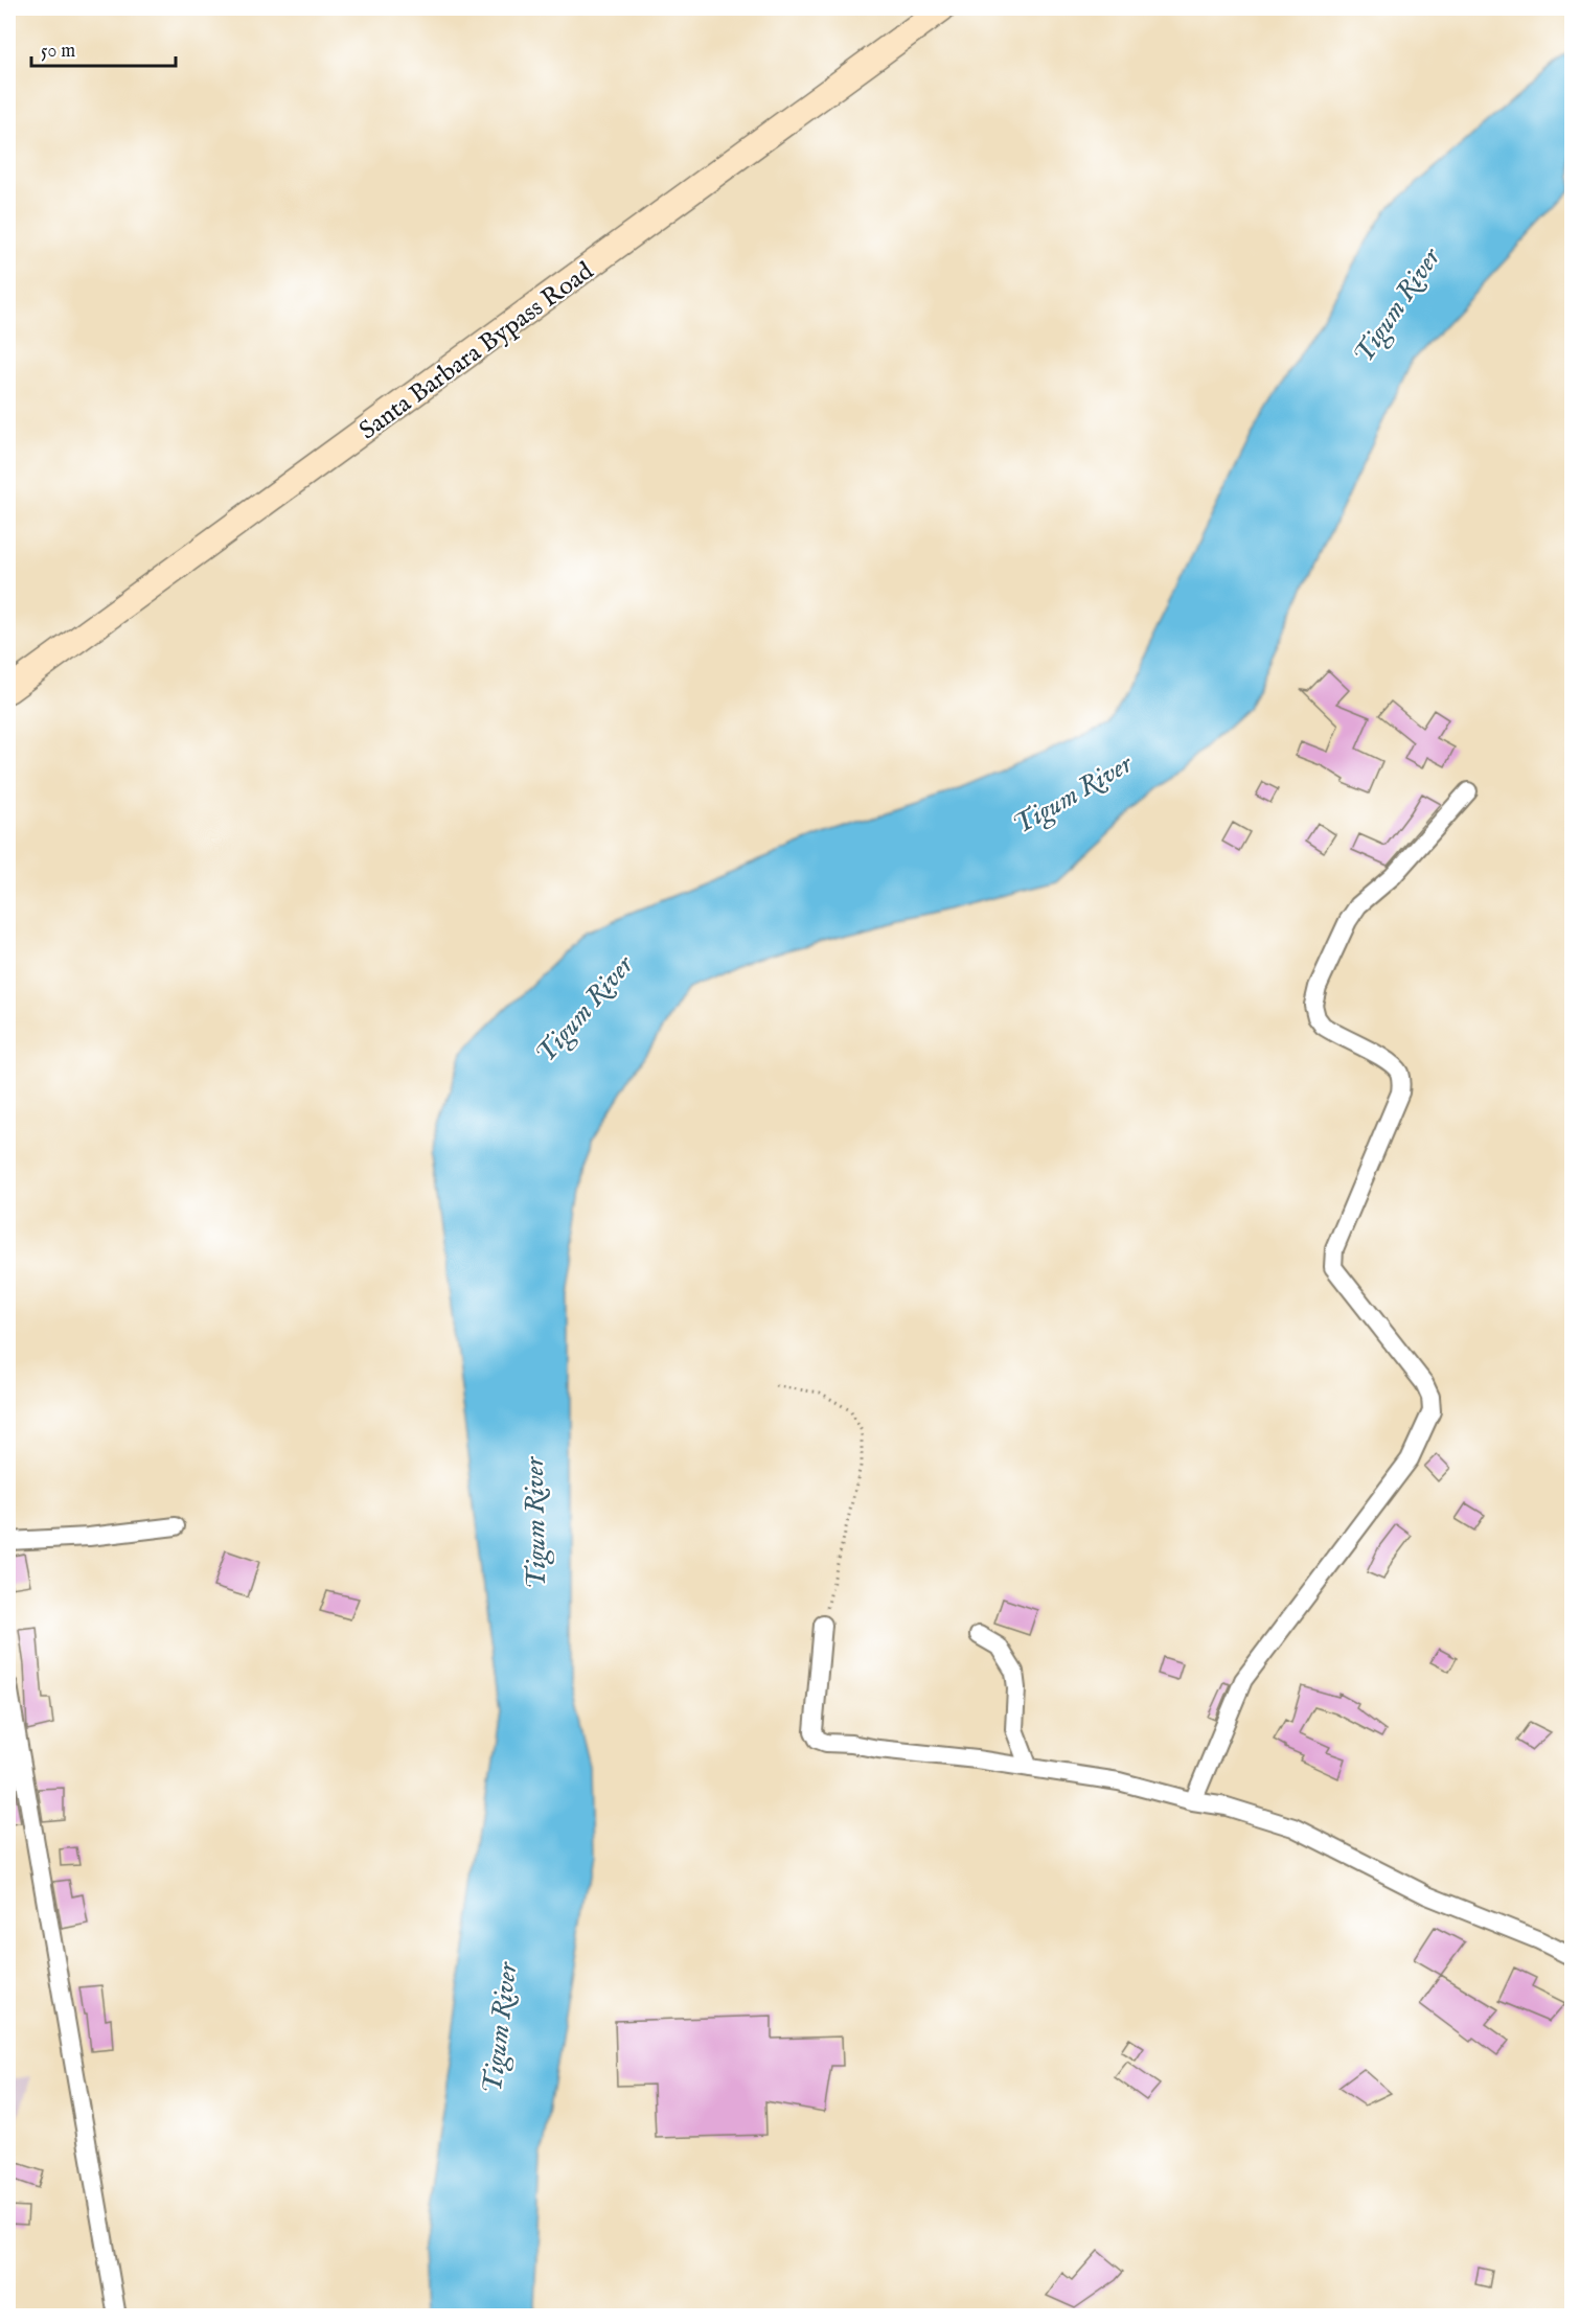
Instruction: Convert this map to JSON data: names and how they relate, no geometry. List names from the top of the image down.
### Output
{
  "streets": {
    "main road": ["Santa Barbara Bypass Road"]
  },
  "water": ["Tigum River"],
  "scale_bar": "50 m"
}
